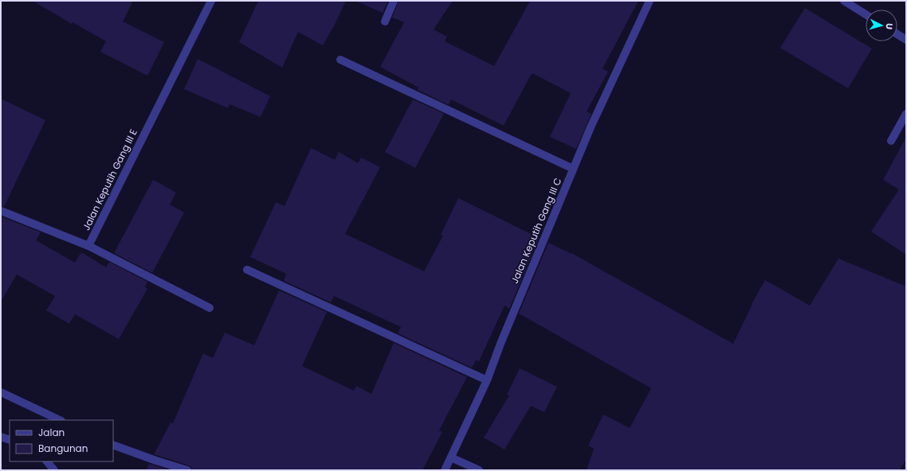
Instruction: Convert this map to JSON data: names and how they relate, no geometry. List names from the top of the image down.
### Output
{
  "streets": {
    "street": ["Jalan Keputih Gang III E", "Jalan Keputih Gang III C"]
  },
  "legend": ["Jalan", "Bangunan"],
  "north": "right"
}
